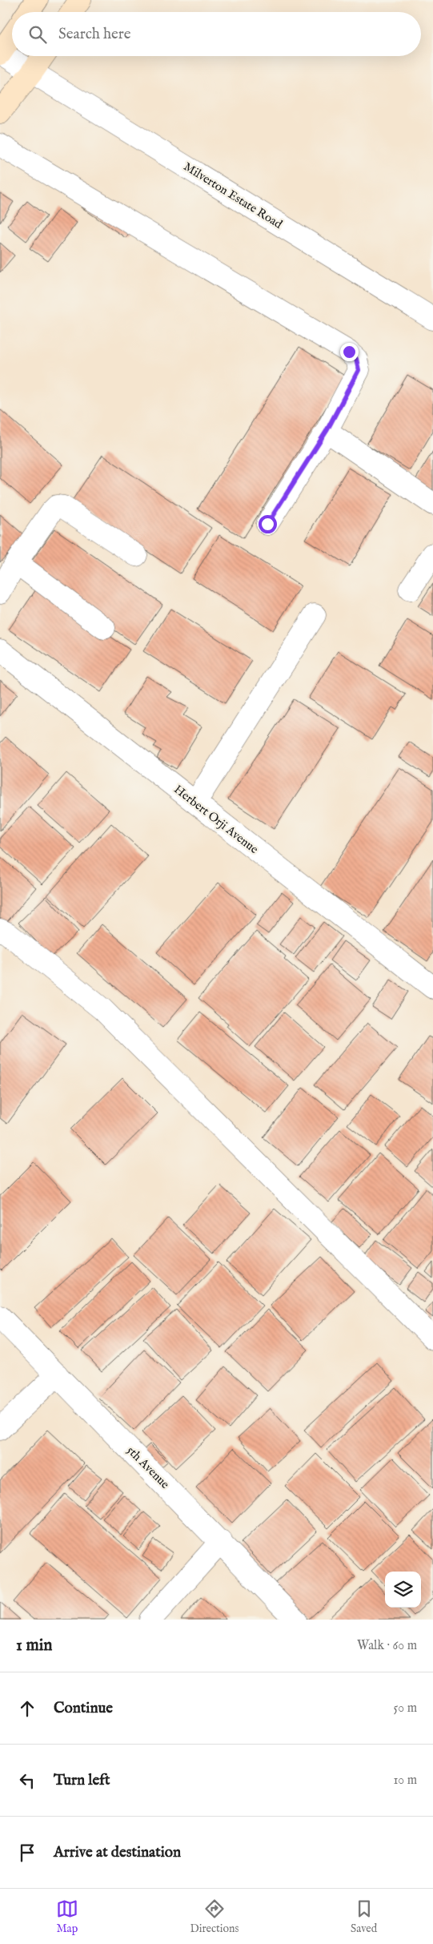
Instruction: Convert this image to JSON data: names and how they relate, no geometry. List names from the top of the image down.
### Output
{
  "streets": {
    "street": ["Milverton Estate Road", "Herbert Orji Avenue", "5th Avenue"]
  },
  "page": {
    "search": "Search here",
    "heading": ["1 min", "Walk · 60 m"],
    "list": [
      ["Continue", "50 m"],
      ["Turn left", "10 m"],
      "Arrive at destination"
    ],
    "nav": ["Map", "Directions", "Saved"]
  }
}
